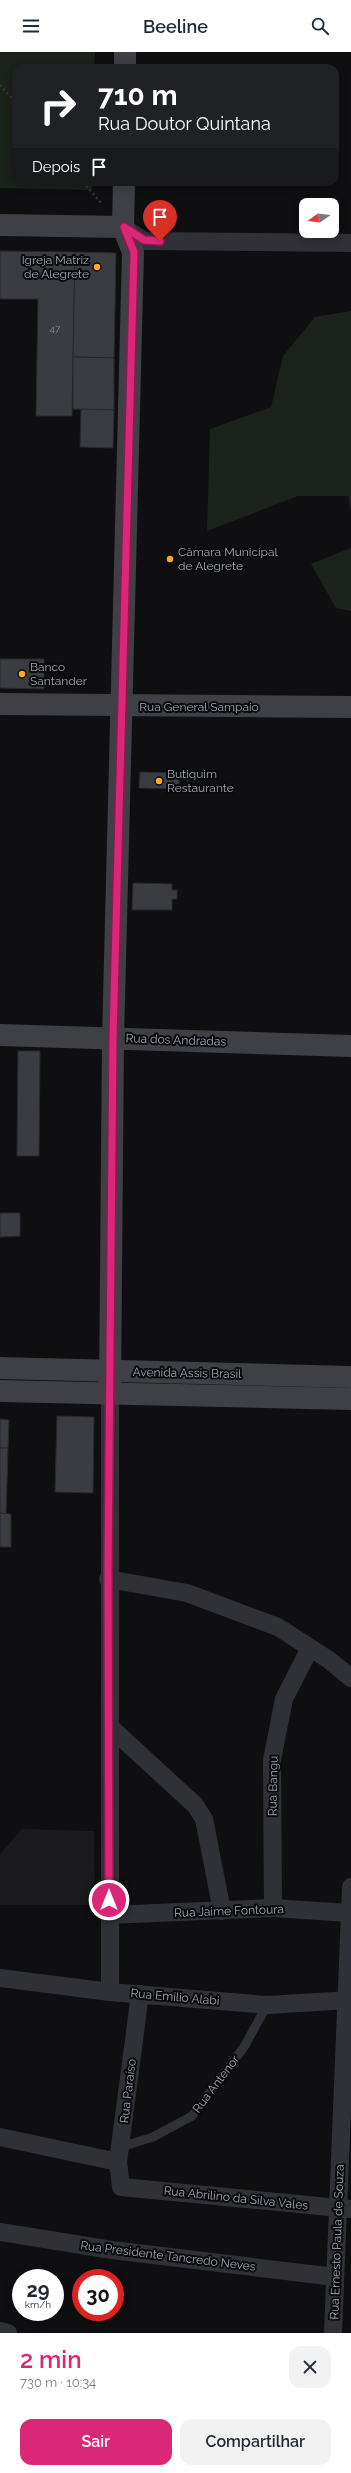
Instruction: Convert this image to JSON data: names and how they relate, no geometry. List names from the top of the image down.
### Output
{
  "streets": {
    "street": [
      "Rua General Sampaio",
      "Rua dos Andradas",
      "Avenida Assis Brasil",
      "Rua Bangu",
      "Rua Jaime Fontoura",
      "Rua Emilio Alabi",
      "Rua Paraíso",
      "Rua Abrilino da Silva Vales",
      "Rua Ernesto Paula de Souza",
      "Rua Presidente Tancredo Neves"
    ],
    "lane": ["Rua Antenor"]
  },
  "crossings": [
    ["Rua Bangu", "Rua Jaime Fontoura"],
    ["Rua Jaime Fontoura", "Rua Ernesto Paula de Souza"],
    ["Rua Emilio Alabi", "Rua Antenor"],
    ["Rua Emilio Alabi", "Rua Paraíso"],
    ["Rua Emilio Alabi", "Rua Ernesto Paula de Souza"],
    ["Rua Antenor", "Rua Paraíso"],
    ["Rua Paraíso", "Rua Abrilino da Silva Vales"],
    ["Rua Abrilino da Silva Vales", "Rua Ernesto Paula de Souza"],
    ["Rua Ernesto Paula de Souza", "Rua Presidente Tancredo Neves"]
  ],
  "places": [
    "Igreja Matriz de Alegrete",
    "Câmara Municipal de Alegrete",
    "Banco Santander",
    "Butiquim Restaurante"
  ],
  "house_numbers": ["47"],
  "north": "left",
  "page": {
    "header": "Beeline",
    "turn": ["710 m", "Rua Doutor Quintana"],
    "then": "Depois",
    "speed": "29 km/h",
    "limit": "30",
    "heading": ["2 min", "730 m · 10:34"],
    "buttons": ["Sair", "Compartilhar"]
  }
}
